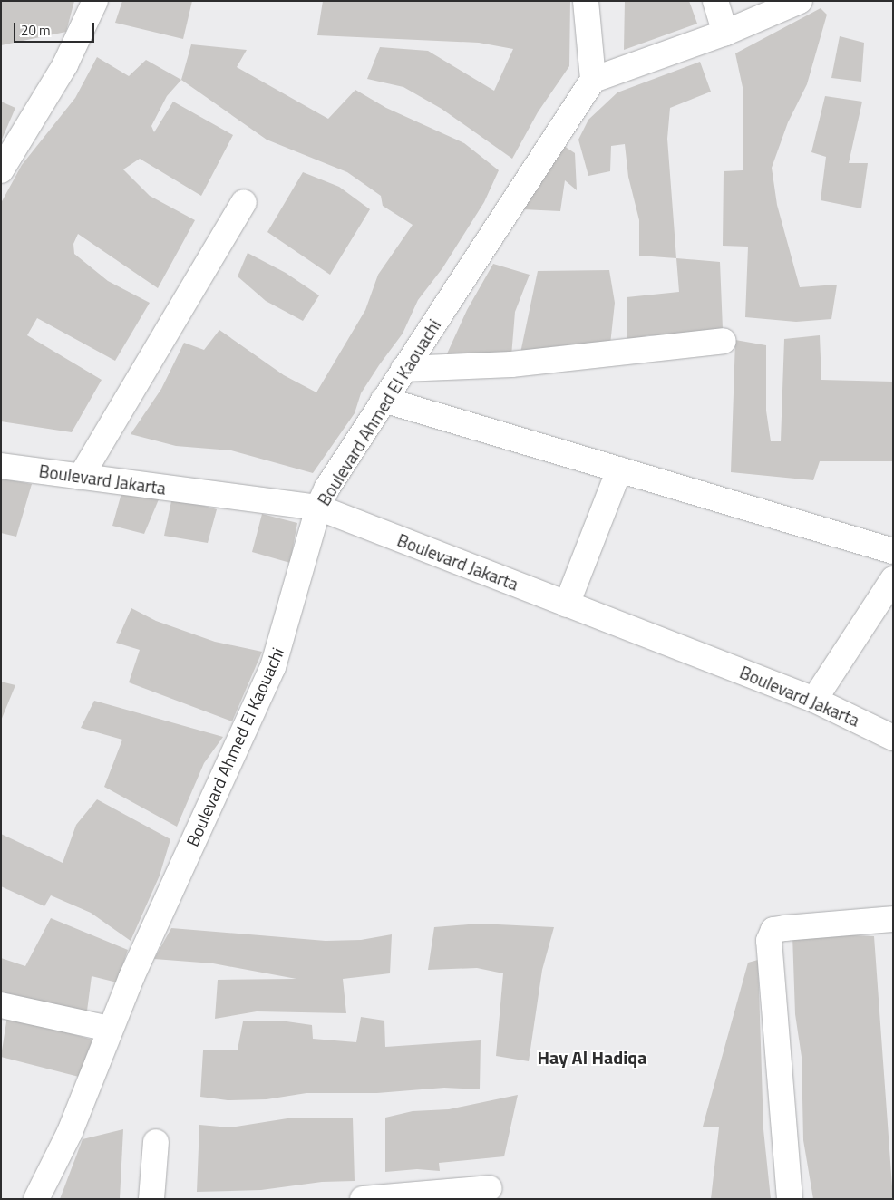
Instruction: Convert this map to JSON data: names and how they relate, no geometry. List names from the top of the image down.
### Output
{
  "streets": {
    "street": ["Boulevard Ahmed El Kaouachi", "Boulevard Jakarta"]
  },
  "crossings": [
    ["Boulevard Ahmed El Kaouachi", "Boulevard Jakarta"]
  ],
  "districts": ["Hay Al Hadiqa"],
  "scale_bar": "20 m"
}
